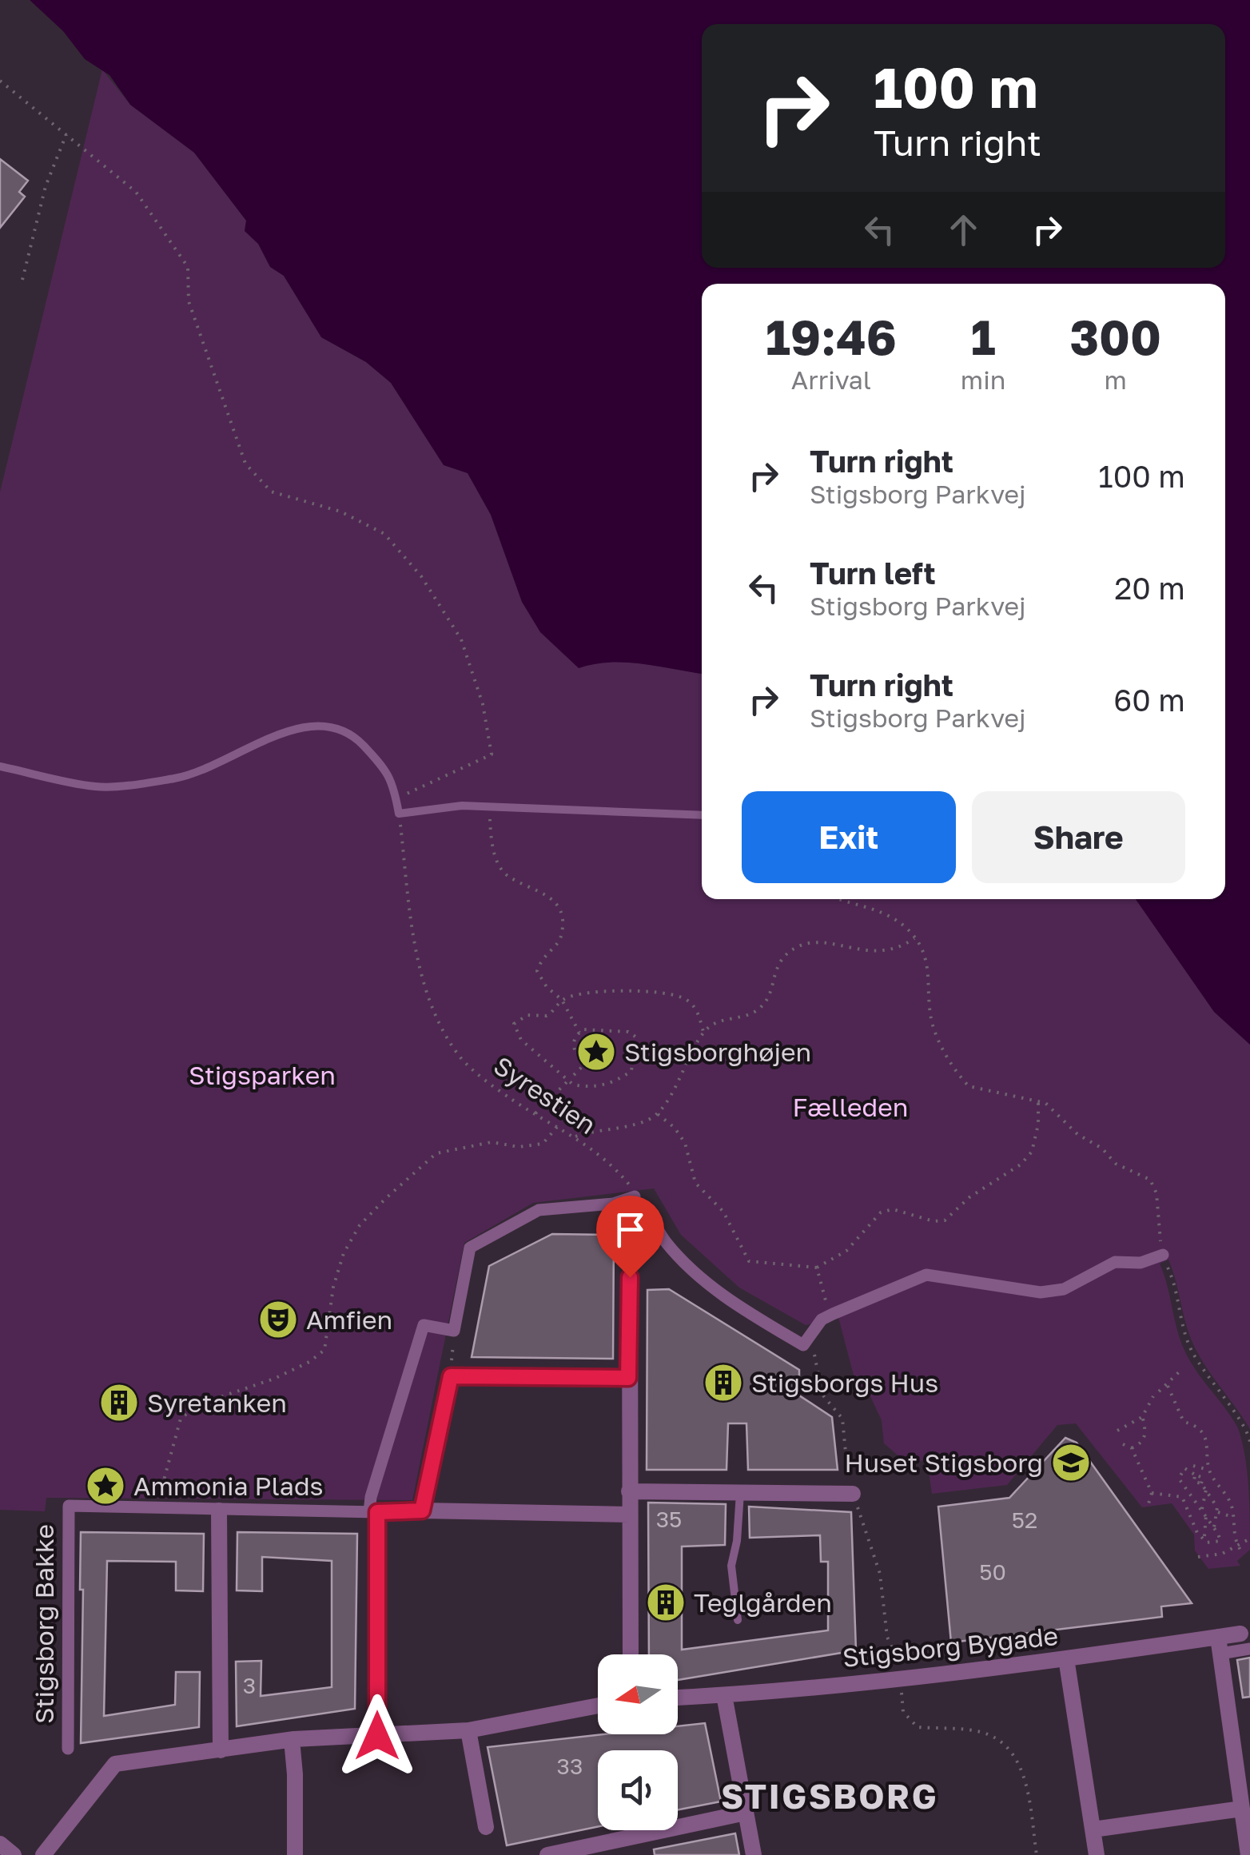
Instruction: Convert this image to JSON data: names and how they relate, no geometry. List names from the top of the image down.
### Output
{
  "streets": {
    "street": ["Stigsborg Bakke", "Stigsborg Bygade"],
    "path": ["Syrestien"]
  },
  "districts": ["STIGSBORG"],
  "parks": ["Stigsparken", "Fælleden"],
  "places": {
    "place": ["Stigsborghøjen", "Ammonia Plads"],
    "theatre": ["Amfien"],
    "building": ["Stigsborgs Hus", "Syretanken", "Teglgården"],
    "school or university": ["Huset Stigsborg"]
  },
  "house_numbers": [
    "35",
    "52",
    "50",
    "3",
    "33"
  ],
  "north": "left",
  "page": {
    "turn": ["100 m", "Turn right"],
    "eta": [
      "19:46",
      "Arrival",
      "1",
      "min",
      "300",
      "m"
    ],
    "list": [
      {
        "name": "Turn right",
        "note": "Stigsborg Parkvej",
        "value": "100 m"
      },
      {
        "name": "Turn left",
        "note": "Stigsborg Parkvej",
        "value": "20 m"
      },
      {
        "name": "Turn right",
        "note": "Stigsborg Parkvej",
        "value": "60 m"
      }
    ],
    "buttons": ["Exit", "Share"]
  }
}
